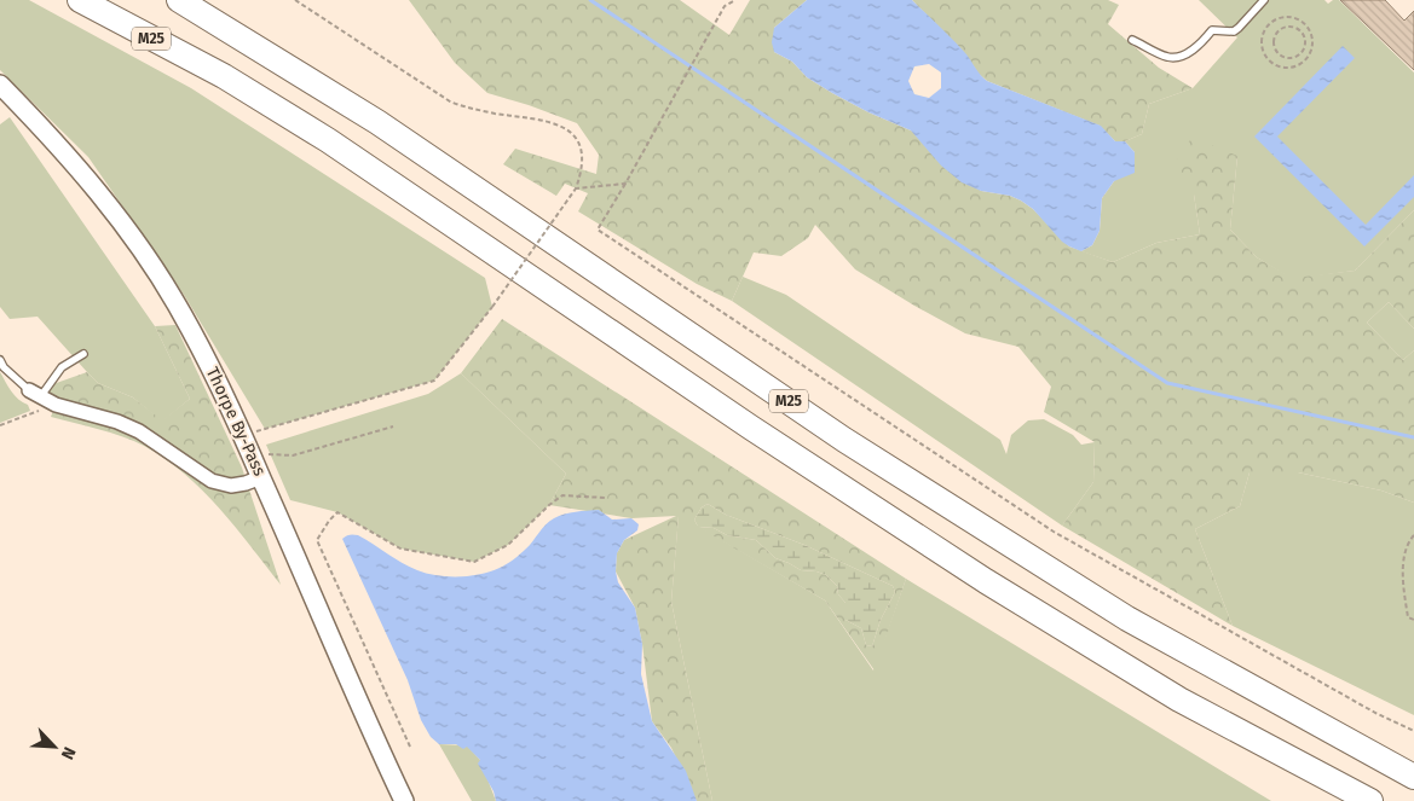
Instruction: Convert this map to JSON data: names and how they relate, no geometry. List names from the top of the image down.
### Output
{
  "streets": {
    "highway": ["M25"],
    "main road": ["Thorpe By-Pass"]
  },
  "north": "bottom right"
}
